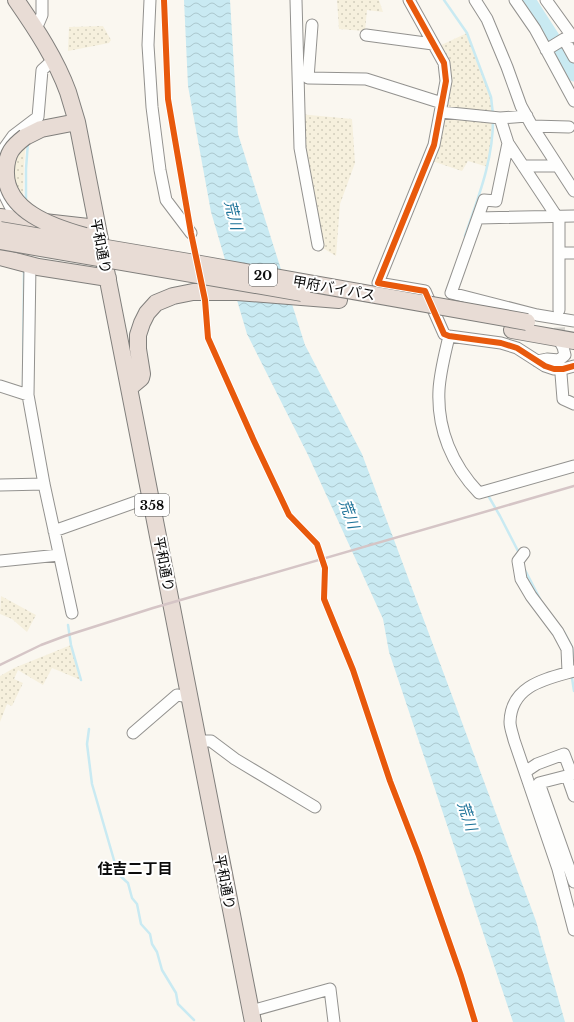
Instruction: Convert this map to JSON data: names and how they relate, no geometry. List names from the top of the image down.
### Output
{
  "streets": {
    "highway": [
      "平和通り",
      "20",
      "甲府バイパス",
      "358"
    ]
  },
  "districts": ["住吉二丁目"],
  "water": ["荒川"]
}
